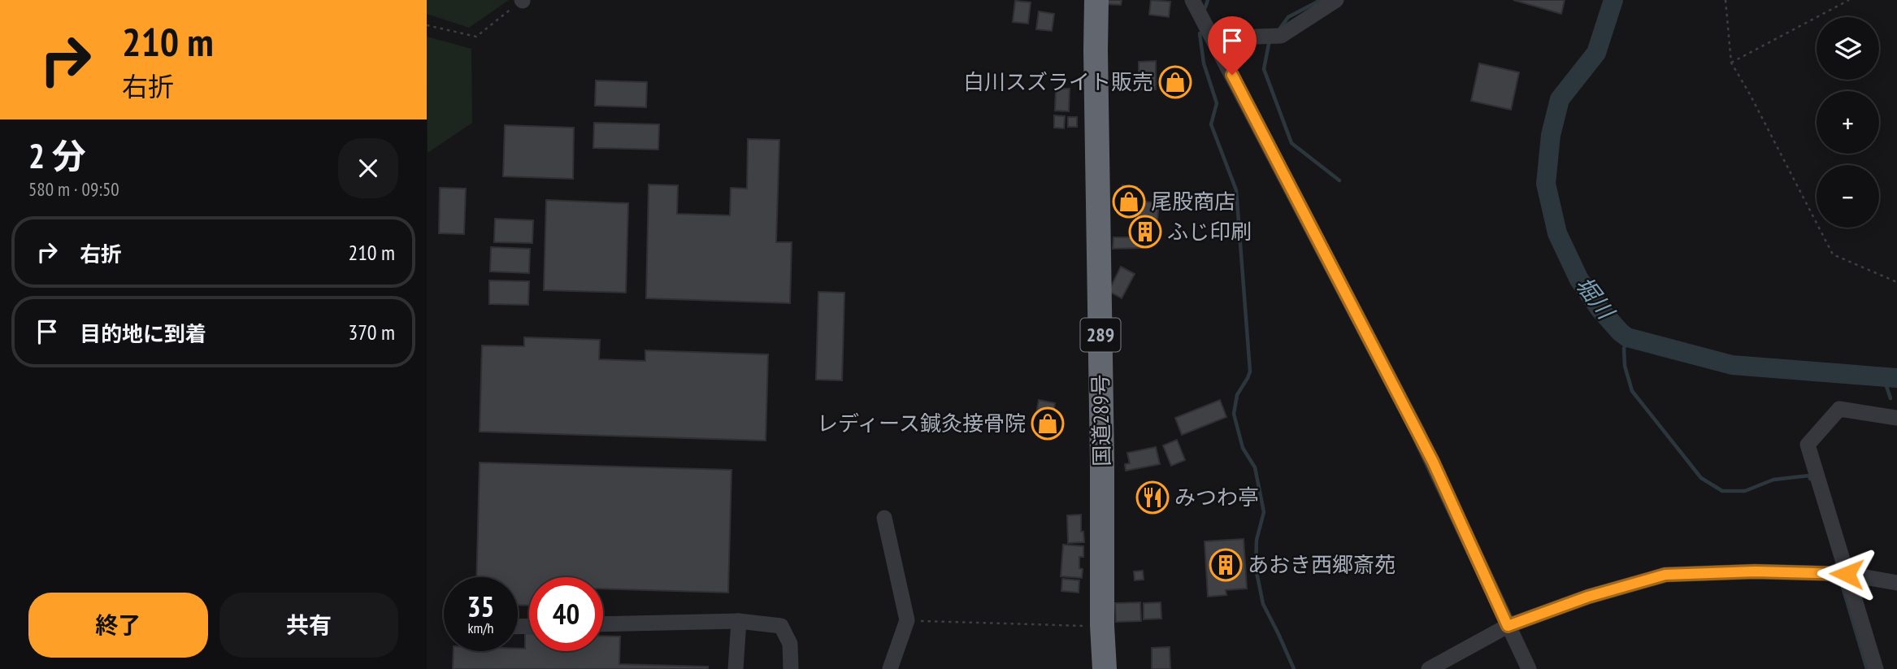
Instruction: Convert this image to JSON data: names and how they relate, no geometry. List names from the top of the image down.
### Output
{
  "streets": {
    "highway": ["289", "国道289号"]
  },
  "water": ["堀川"],
  "places": {
    "shop": ["白川スズライト販売", "尾股商店", "レディース鍼灸接骨院"],
    "building": ["ふじ印刷", "あおき西郷斎苑"],
    "restaurant": ["みつわ亭"]
  },
  "page": {
    "turn": ["210 m", "右折"],
    "map_buttons": ["+", "−"],
    "heading": ["2 分", "580 m · 09:50"],
    "list": [
      {
        "name": "右折",
        "value": "210 m"
      },
      {
        "name": "目的地に到着",
        "value": "370 m"
      }
    ],
    "speed": "35 km/h",
    "limit": "40",
    "buttons": ["終了", "共有"]
  }
}
